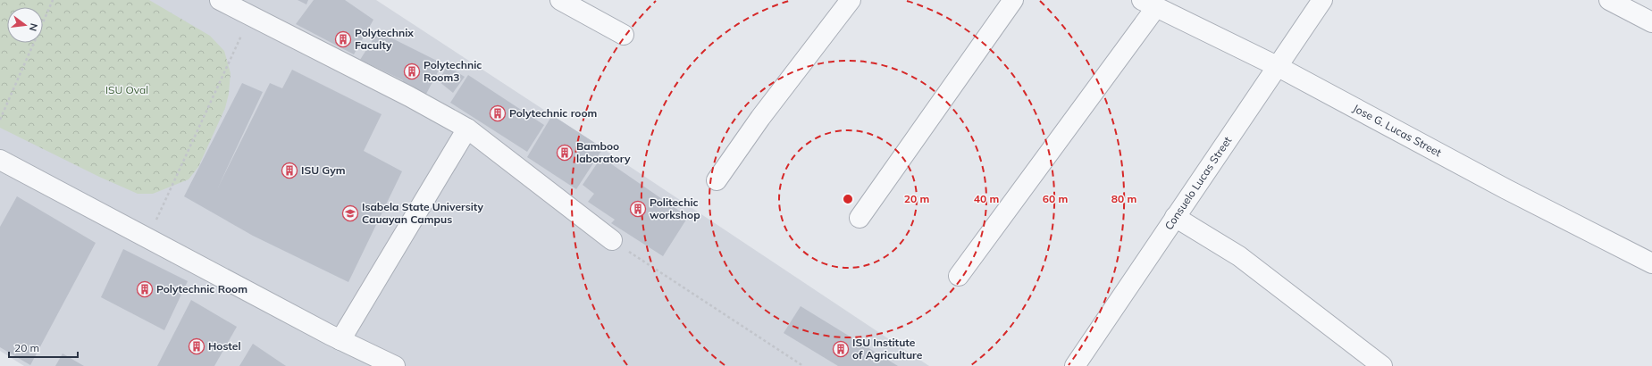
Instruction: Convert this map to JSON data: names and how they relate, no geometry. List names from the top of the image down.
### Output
{
  "streets": {
    "street": ["Jose G. Lucas Street", "Consuelo Lucas Street"]
  },
  "crossings": [
    ["Jose G. Lucas Street", "Consuelo Lucas Street"]
  ],
  "parks": ["ISU Oval"],
  "places": {
    "building": [
      "Polytechnix Faculty",
      "Polytechnic Room3",
      "Polytechnic room",
      "Bamboo laboratory",
      "ISU Gym",
      "Politechic workshop",
      "Polytechnic Room",
      "Hostel",
      "ISU Institute of Agriculture"
    ],
    "school or university": ["Isabela State University Cauayan Campus"]
  },
  "scale_bar": "20 m",
  "north": "right",
  "rings": [
    "20 m",
    "40 m",
    "60 m",
    "80 m"
  ]
}
